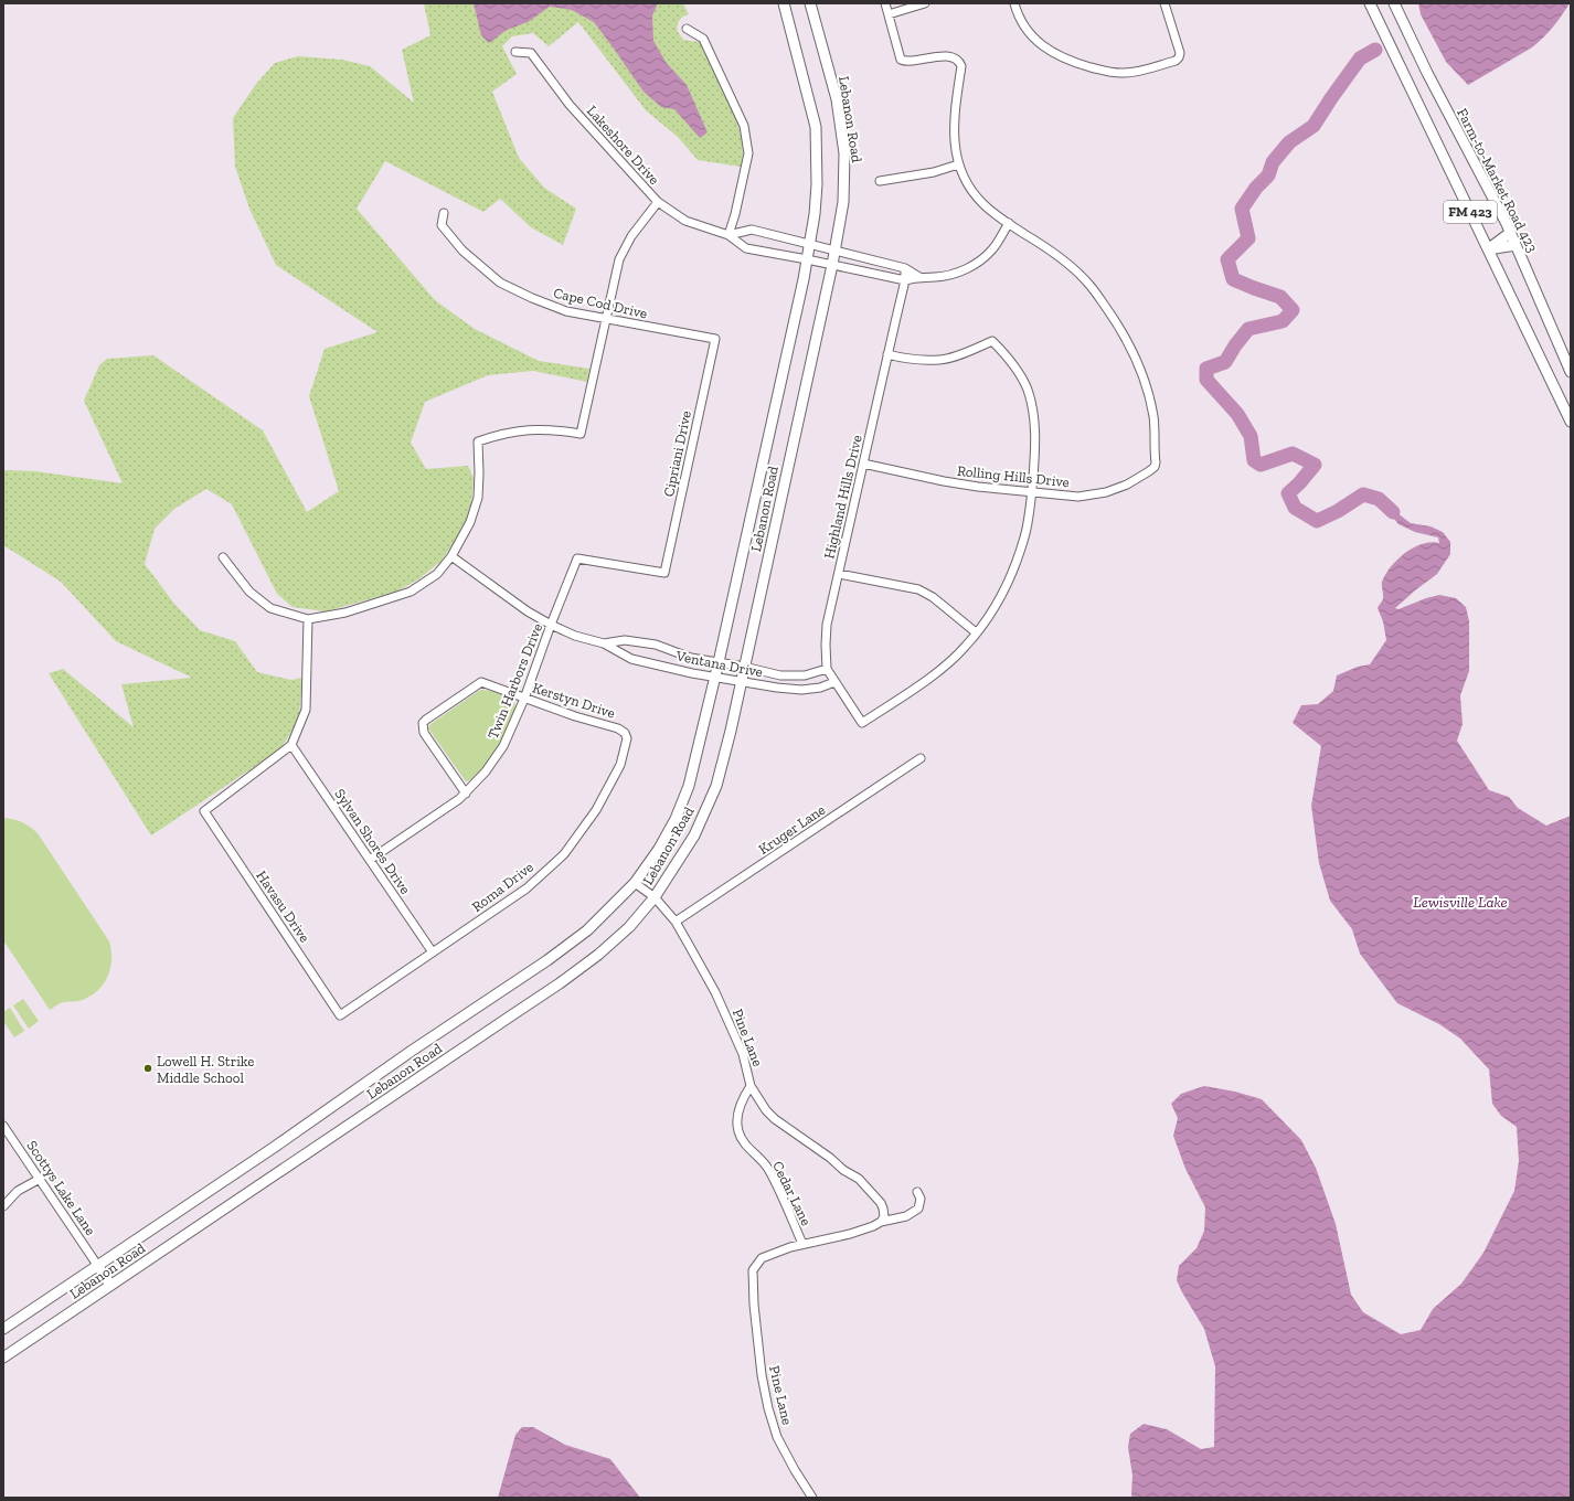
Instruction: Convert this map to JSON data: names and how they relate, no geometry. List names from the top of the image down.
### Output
{
  "streets": {
    "main road": ["Lebanon Road", "Farm-to-Market Road 423", "FM 423"],
    "street": [
      "Lakeshore Drive",
      "Cape Cod Drive",
      "Cipriani Drive",
      "Rolling Hills Drive",
      "Highland Hills Drive",
      "Ventana Drive",
      "Twin Harbors Drive",
      "Kerstyn Drive",
      "Kruger Lane",
      "Sylvan Shores Drive",
      "Roma Drive",
      "Havasu Drive",
      "Pine Lane",
      "Scottys Lake Lane",
      "Cedar Lane"
    ]
  },
  "crossings": [
    ["Lebanon Road", "Lakeshore Drive"],
    ["Lebanon Road", "Ventana Drive"],
    ["Lebanon Road", "Pine Lane"],
    ["Lebanon Road", "Scottys Lake Lane"],
    ["Lakeshore Drive", "Rolling Hills Drive"],
    ["Lakeshore Drive", "Highland Hills Drive"],
    ["Cape Cod Drive", "Cipriani Drive"],
    ["Cipriani Drive", "Twin Harbors Drive"],
    ["Rolling Hills Drive", "Highland Hills Drive"],
    ["Highland Hills Drive", "Ventana Drive"],
    ["Ventana Drive", "Twin Harbors Drive"],
    ["Twin Harbors Drive", "Kerstyn Drive"],
    ["Twin Harbors Drive", "Sylvan Shores Drive"],
    ["Kerstyn Drive", "Roma Drive"],
    ["Kruger Lane", "Pine Lane"],
    ["Sylvan Shores Drive", "Roma Drive"],
    ["Sylvan Shores Drive", "Havasu Drive"],
    ["Roma Drive", "Havasu Drive"],
    ["Pine Lane", "Cedar Lane"]
  ],
  "water": ["Lewisville Lake"],
  "places": ["Lowell H. Strike Middle School"]
}
